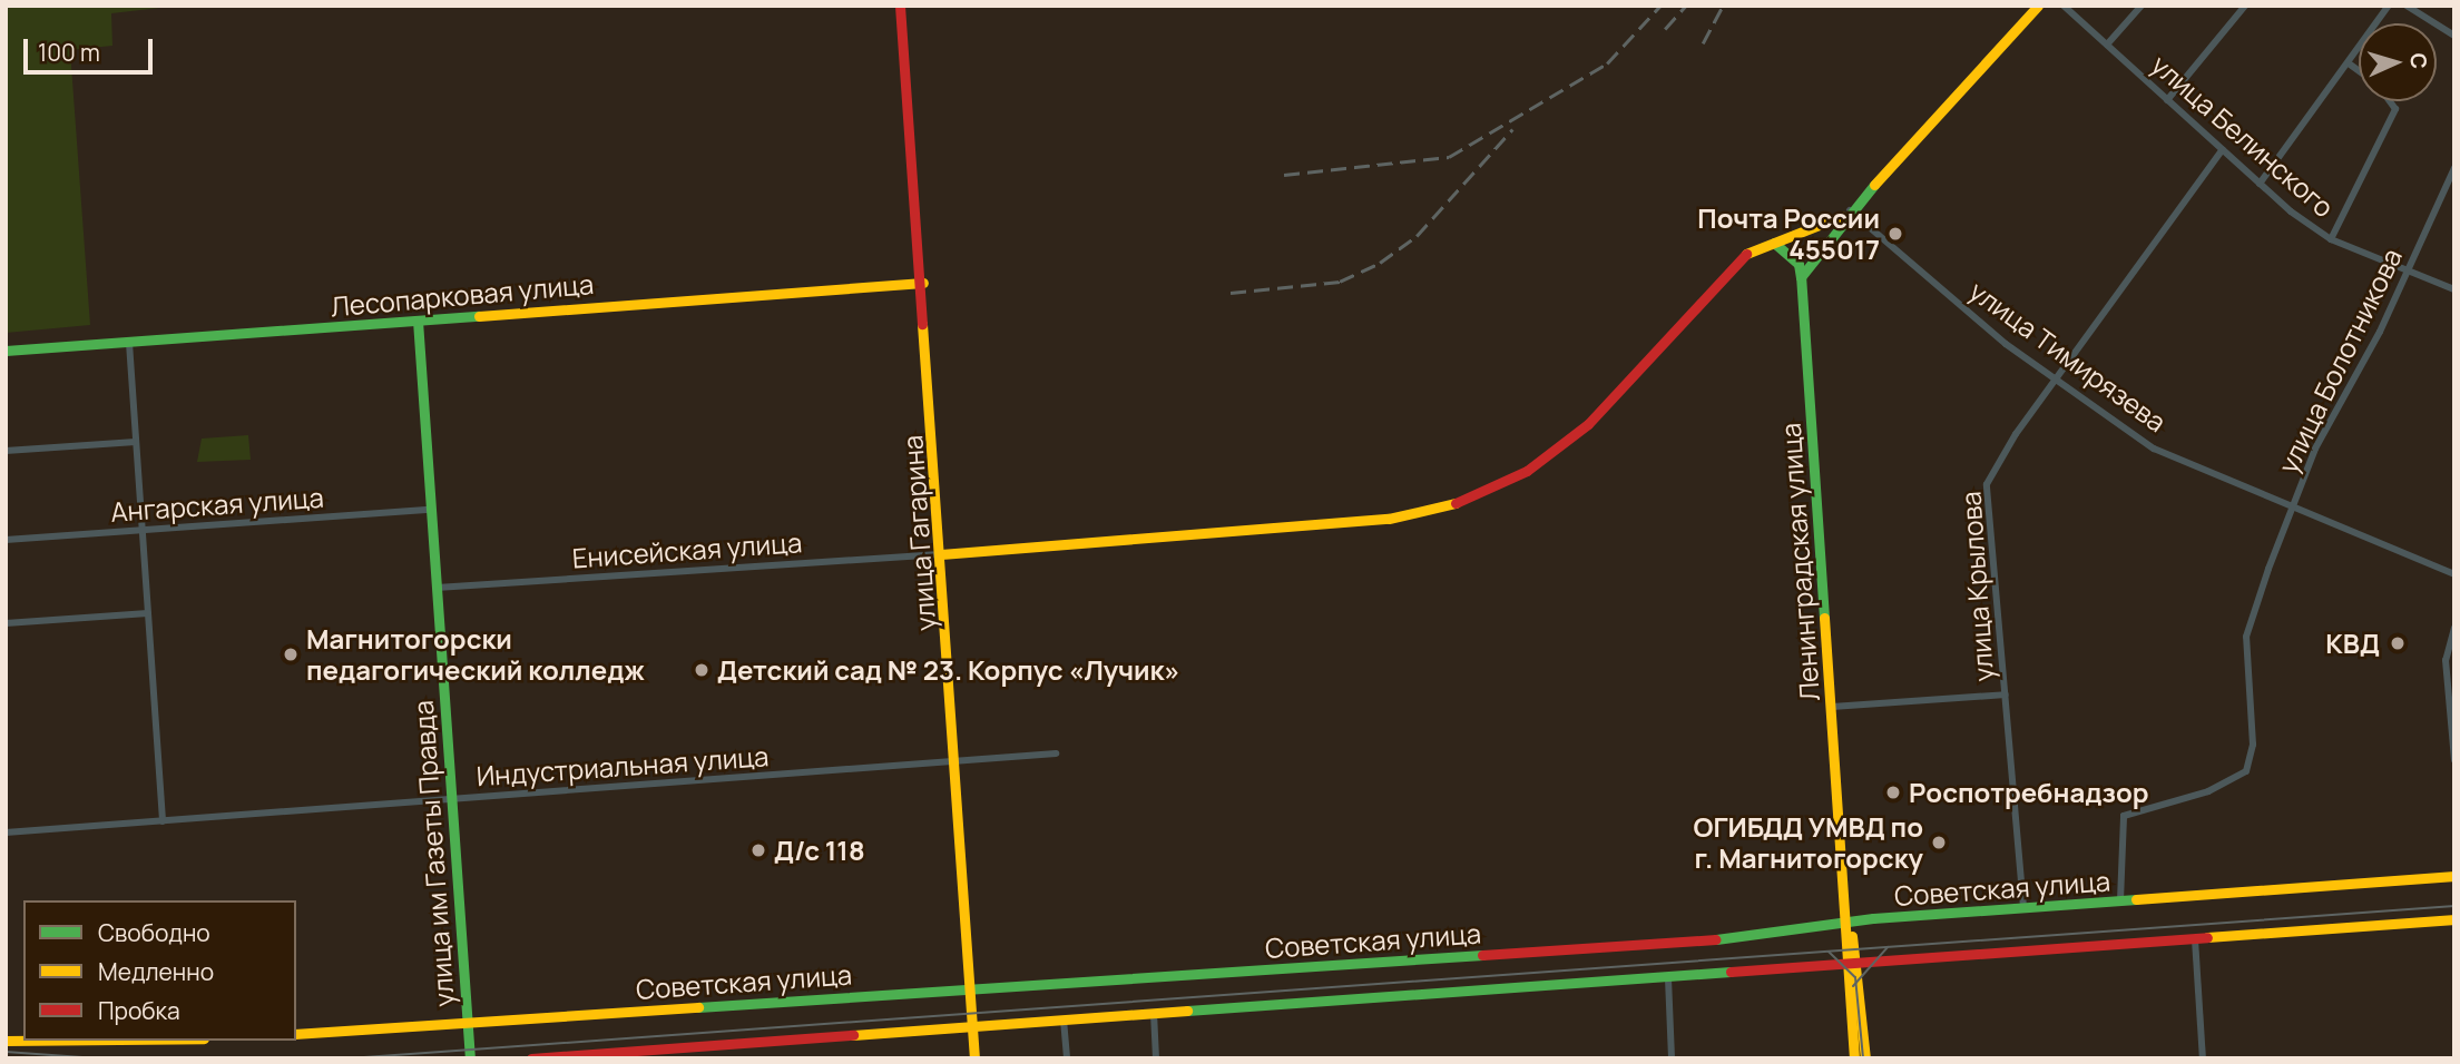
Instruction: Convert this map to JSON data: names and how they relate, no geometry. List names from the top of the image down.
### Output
{
  "streets": {
    "main road": [
      "Лесопарковая улица",
      "улица Гагарина",
      "Ленинградская улица",
      "улица им Газеты Правда",
      "Советская улица"
    ],
    "street": [
      "улица Белинского",
      "улица Тимирязева",
      "улица Болотникова",
      "Ангарская улица",
      "Енисейская улица",
      "улица Крылова",
      "Индустриальная улица"
    ]
  },
  "crossings": [
    ["улица Белинского", "улица Болотникова"],
    ["улица Белинского", "улица Крылова"],
    ["Лесопарковая улица", "улица Гагарина"],
    ["Лесопарковая улица", "улица им Газеты Правда"],
    ["улица Тимирязева", "улица Болотникова"],
    ["улица Тимирязева", "улица Крылова"],
    ["улица Болотникова", "Советская улица"],
    ["Ангарская улица", "улица им Газеты Правда"],
    ["улица Гагарина", "Енисейская улица"],
    ["улица Гагарина", "Индустриальная улица"],
    ["улица Гагарина", "Советская улица"],
    ["Енисейская улица", "улица им Газеты Правда"],
    ["Ленинградская улица", "Советская улица"],
    ["улица Крылова", "Советская улица"],
    ["Индустриальная улица", "улица им Газеты Правда"],
    ["улица им Газеты Правда", "Советская улица"]
  ],
  "places": [
    "Почта России 455017",
    "КВД",
    "Магнитогорски педагогический колледж",
    "Детский сад № 23. Корпус «Лучик»",
    "Роспотребнадзор",
    "ОГИБДД УМВД по г. Магнитогорску",
    "Д/с 118"
  ],
  "legend": ["Свободно", "Медленно", "Пробка"],
  "scale_bar": "100 m",
  "north": "right"
}
